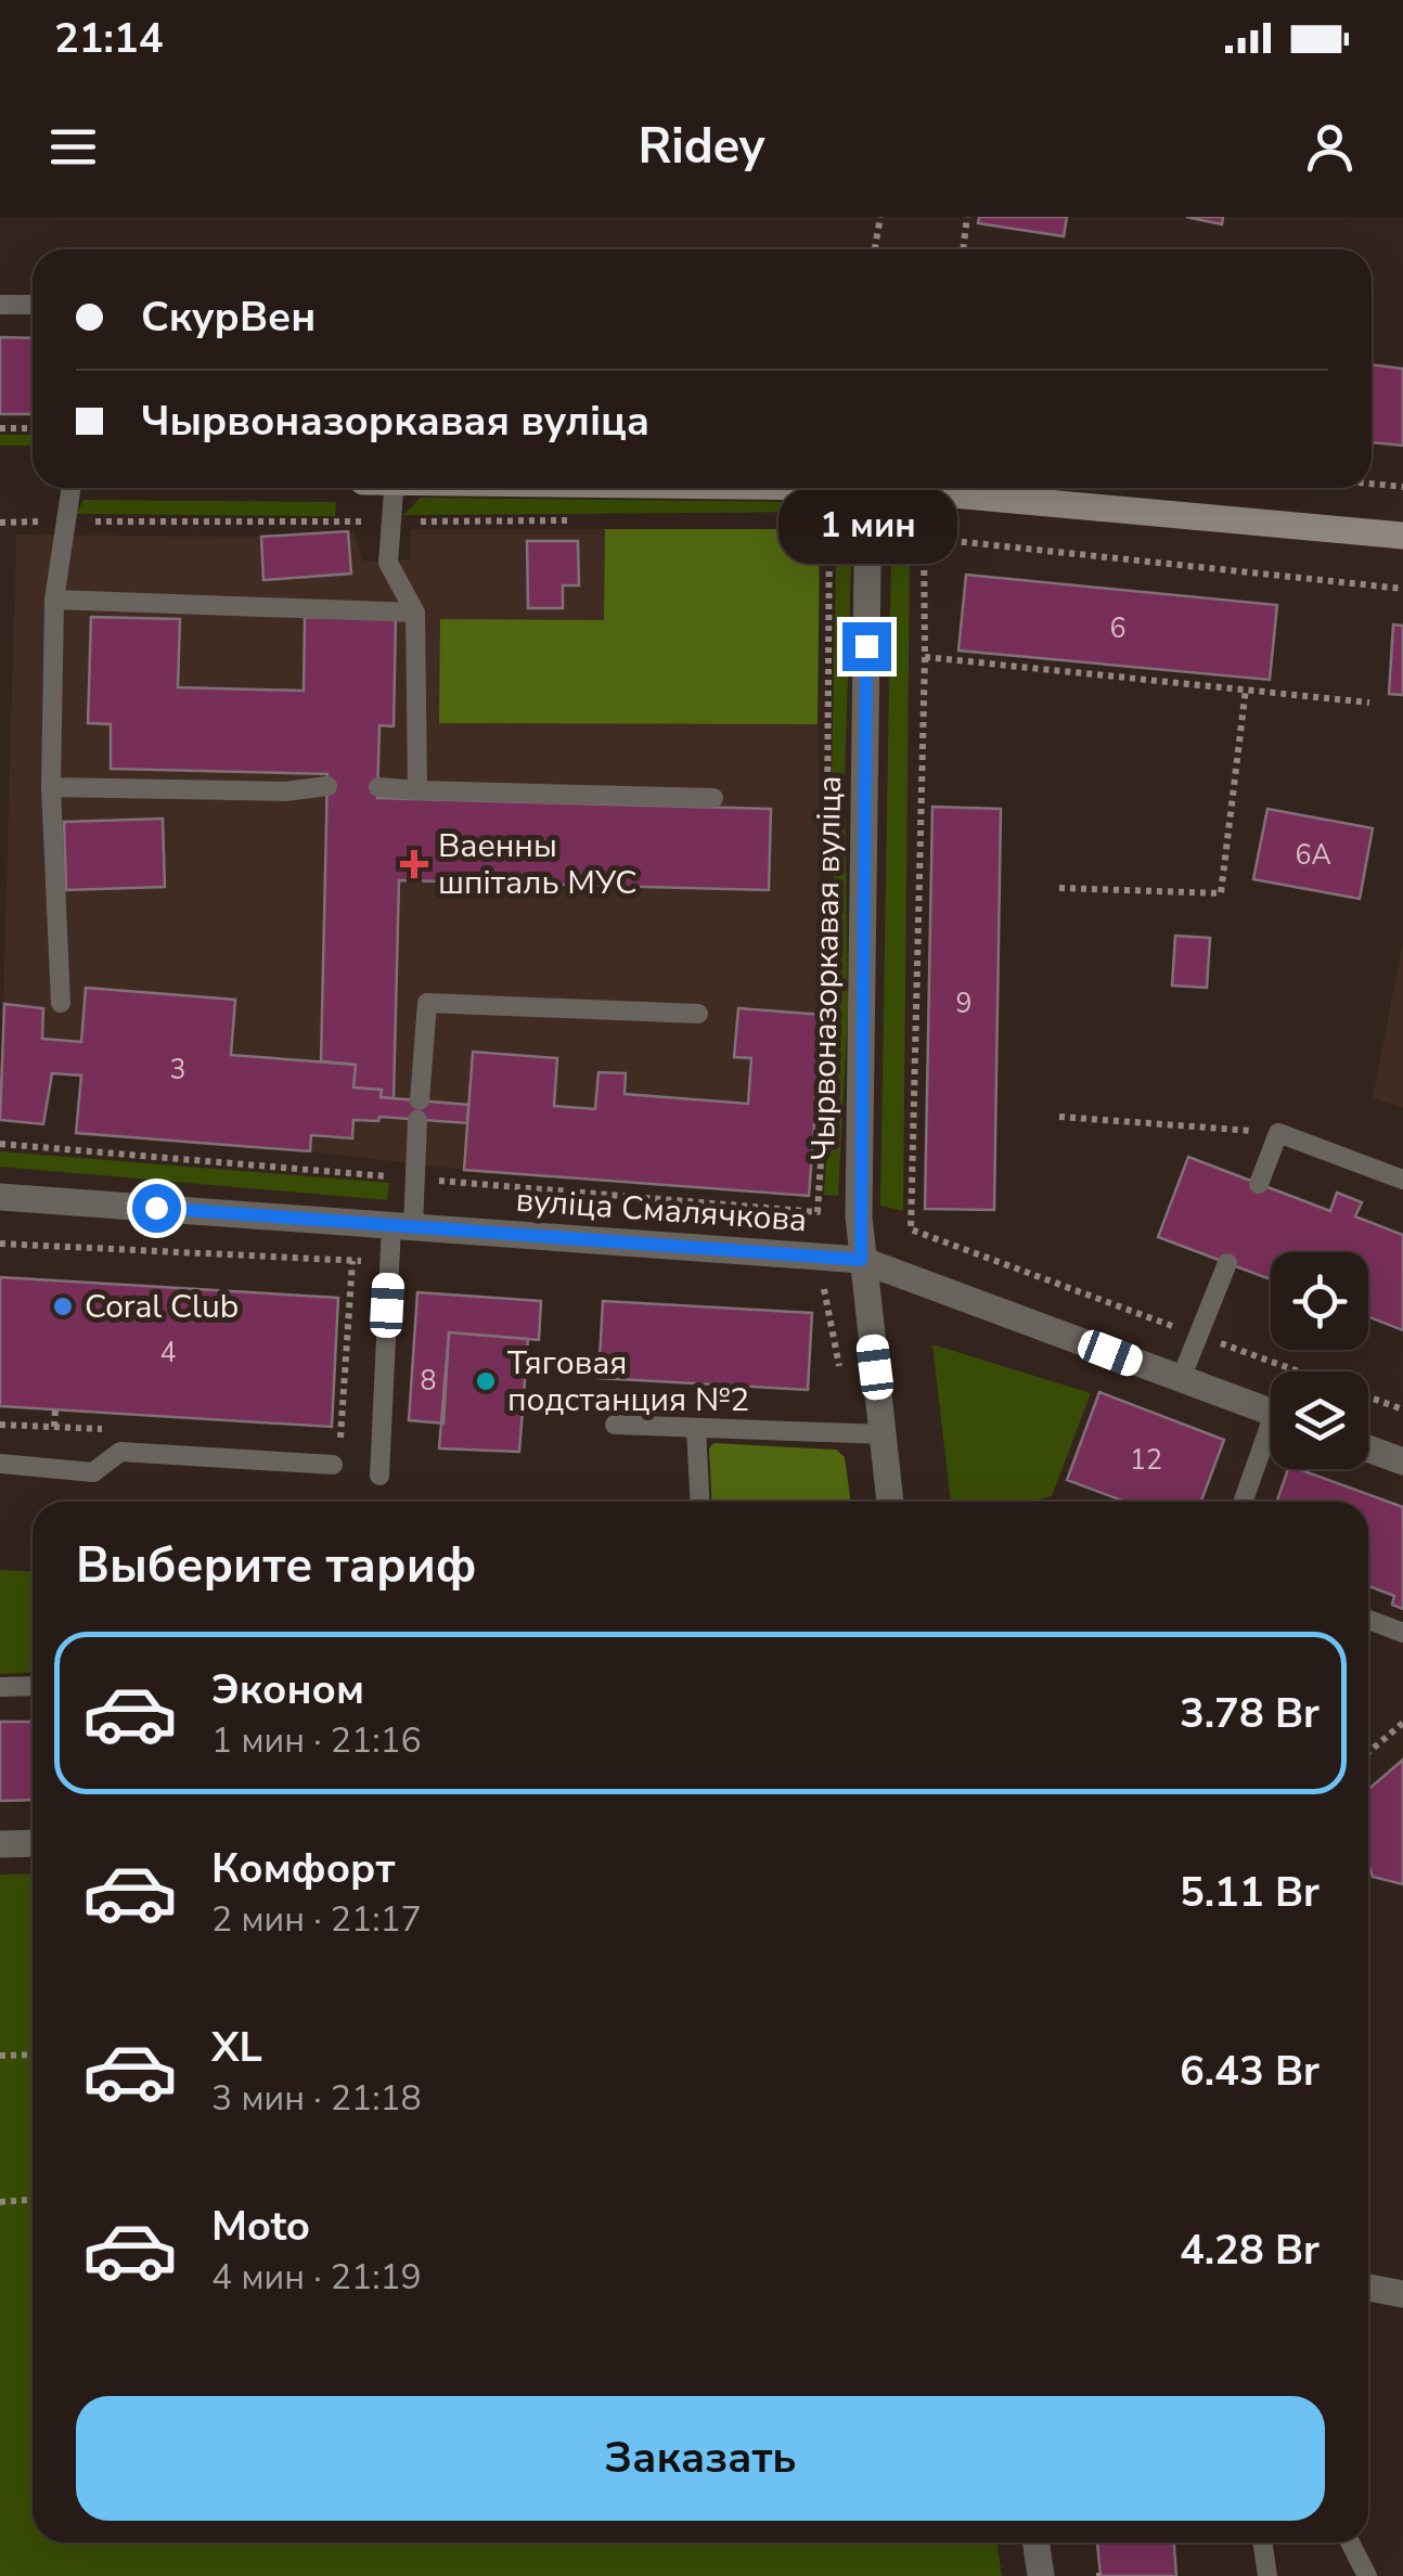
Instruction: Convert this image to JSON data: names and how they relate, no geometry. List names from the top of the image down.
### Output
{
  "streets": {
    "street": ["Чырвоназоркавая вуліца", "вуліца Смалячкова"]
  },
  "crossings": [
    ["Чырвоназоркавая вуліца", "вуліца Смалячкова"]
  ],
  "places": {
    "health": ["Ваенны шпіталь МУС"],
    "other": ["Coral Club", "Тяговая подстанция №2"]
  },
  "house_numbers": [
    "6",
    "6А",
    "9",
    "3",
    "4",
    "8",
    "12"
  ],
  "page": {
    "status": "21:14",
    "header": "Ridey",
    "banner": ["СкурВен", "Чырвоназоркавая вуліца"],
    "bubble": "1 мин",
    "heading": "Выберите тариф",
    "list": [
      {
        "name": "Эконом",
        "note": "1 мин · 21:16",
        "value": "3.78 Br"
      },
      {
        "name": "Комфорт",
        "note": "2 мин · 21:17",
        "value": "5.11 Br"
      },
      {
        "name": "XL",
        "note": "3 мин · 21:18",
        "value": "6.43 Br"
      },
      {
        "name": "Moto",
        "note": "4 мин · 21:19",
        "value": "4.28 Br"
      }
    ],
    "buttons": "Заказать"
  }
}
